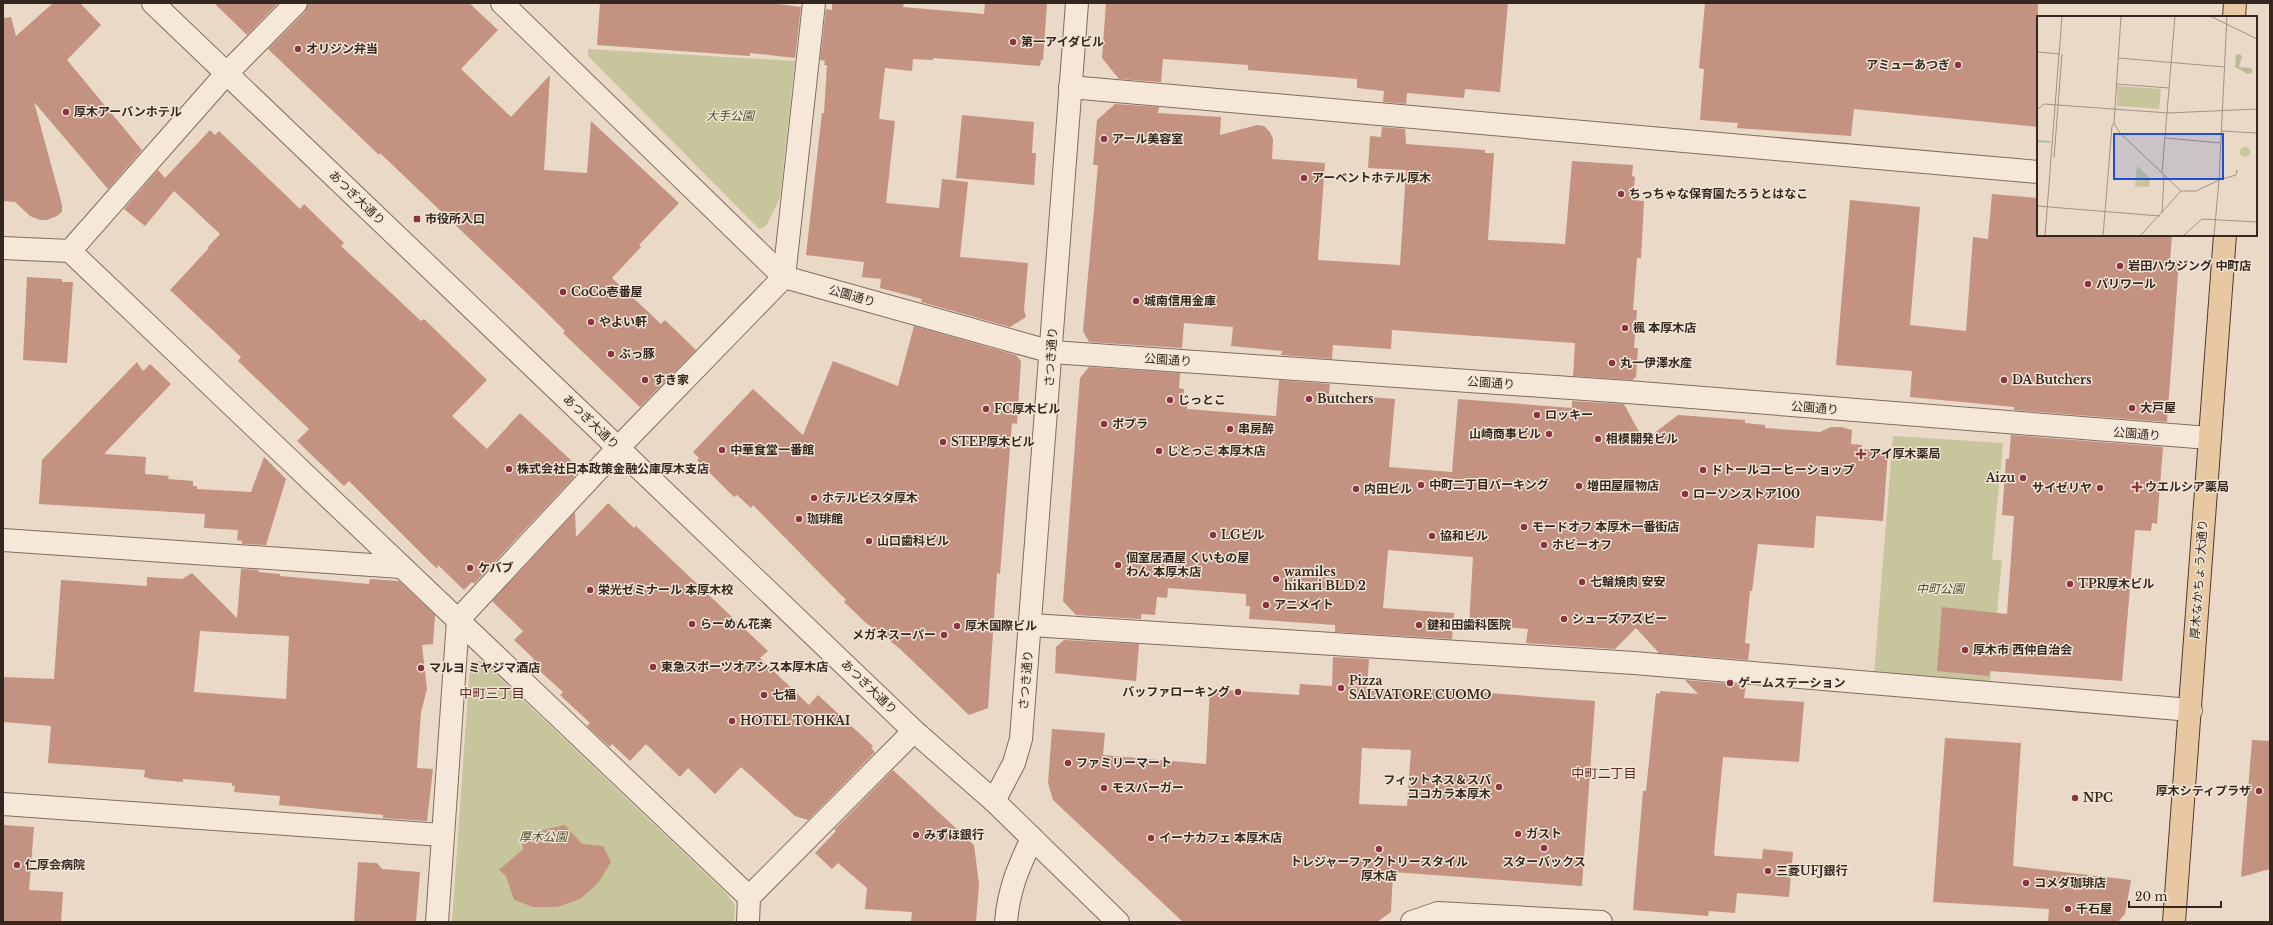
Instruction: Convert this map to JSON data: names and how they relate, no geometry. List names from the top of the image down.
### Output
{
  "streets": {
    "main road": ["厚木なかちょう大通り"],
    "street": ["あつぎ大通り", "公園通り", "さつき通り"]
  },
  "crossings": [
    ["あつぎ大通り", "さつき通り"],
    ["公園通り", "さつき通り"],
    ["公園通り", "厚木なかちょう大通り"]
  ],
  "districts": ["中町三丁目", "中町二丁目"],
  "parks": ["大手公園", "中町公園", "厚木公園"],
  "places": {
    "other": [
      "第一アイダビル",
      "オリジン弁当",
      "アミューあつぎ",
      "厚木アーバンホテル",
      "アール美容室",
      "アーベントホテル厚木",
      "ちっちゃな保育園たろうとはなこ",
      "岩田ハウジング 中町店",
      "パリワール",
      "CoCo壱番屋",
      "城南信用金庫",
      "やよい軒",
      "楓 本厚木店",
      "ぶっ豚",
      "丸一伊澤水産",
      "すき家",
      "DA Butchers",
      "Butchers",
      "じっとこ",
      "大戸屋",
      "FC厚木ビル",
      "ロッキー",
      "ポプラ",
      "串房醉",
      "山崎商事ビル",
      "相模開発ビル",
      "STEP厚木ビル",
      "中華食堂一番館",
      "じとっこ 本厚木店",
      "株式会社日本政策金融公庫厚木支店",
      "ドトールコーヒーショップ",
      "Aizu",
      "中町二丁目パーキング",
      "増田屋履物店",
      "サイゼリヤ",
      "内田ビル",
      "ローソンストア100",
      "ホテルビスタ厚木",
      "珈琲館",
      "モードオフ 本厚木一番街店",
      "LGビル",
      "協和ビル",
      "山口歯科ビル",
      "ホビーオフ",
      "個室居酒屋 くいもの屋 わん 本厚木店",
      "ケバブ",
      "wamiles hikari BLD 2",
      "七輪焼肉 安安",
      "TPR厚木ビル",
      "栄光ゼミナール 本厚木校",
      "アニメイト",
      "シューズアズビー",
      "らーめん花楽",
      "鍵和田歯科医院",
      "厚木国際ビル",
      "メガネスーパー",
      "厚木市 西仲自治会",
      "東急スポーツオアシス本厚木店",
      "マルヨ ミヤジマ酒店",
      "ゲームステーション",
      "Pizza SALVATORE CUOMO",
      "バッファローキング",
      "七福",
      "HOTEL TOHKAI",
      "ファミリーマート",
      "フィットネス＆スパ ココカラ本厚木",
      "モスバーガー",
      "厚木シティプラザ",
      "NPC",
      "ガスト",
      "みずほ銀行",
      "イーナカフェ 本厚木店",
      "スターバックス",
      "トレジャーファクトリースタイル 厚木店",
      "仁厚会病院",
      "三菱UFJ銀行",
      "コメダ珈琲店",
      "千石屋"
    ],
    "transit": ["市役所入口"],
    "health": ["アイ厚木薬局", "ウエルシア薬局"]
  },
  "scale_bar": "20 m"
}
